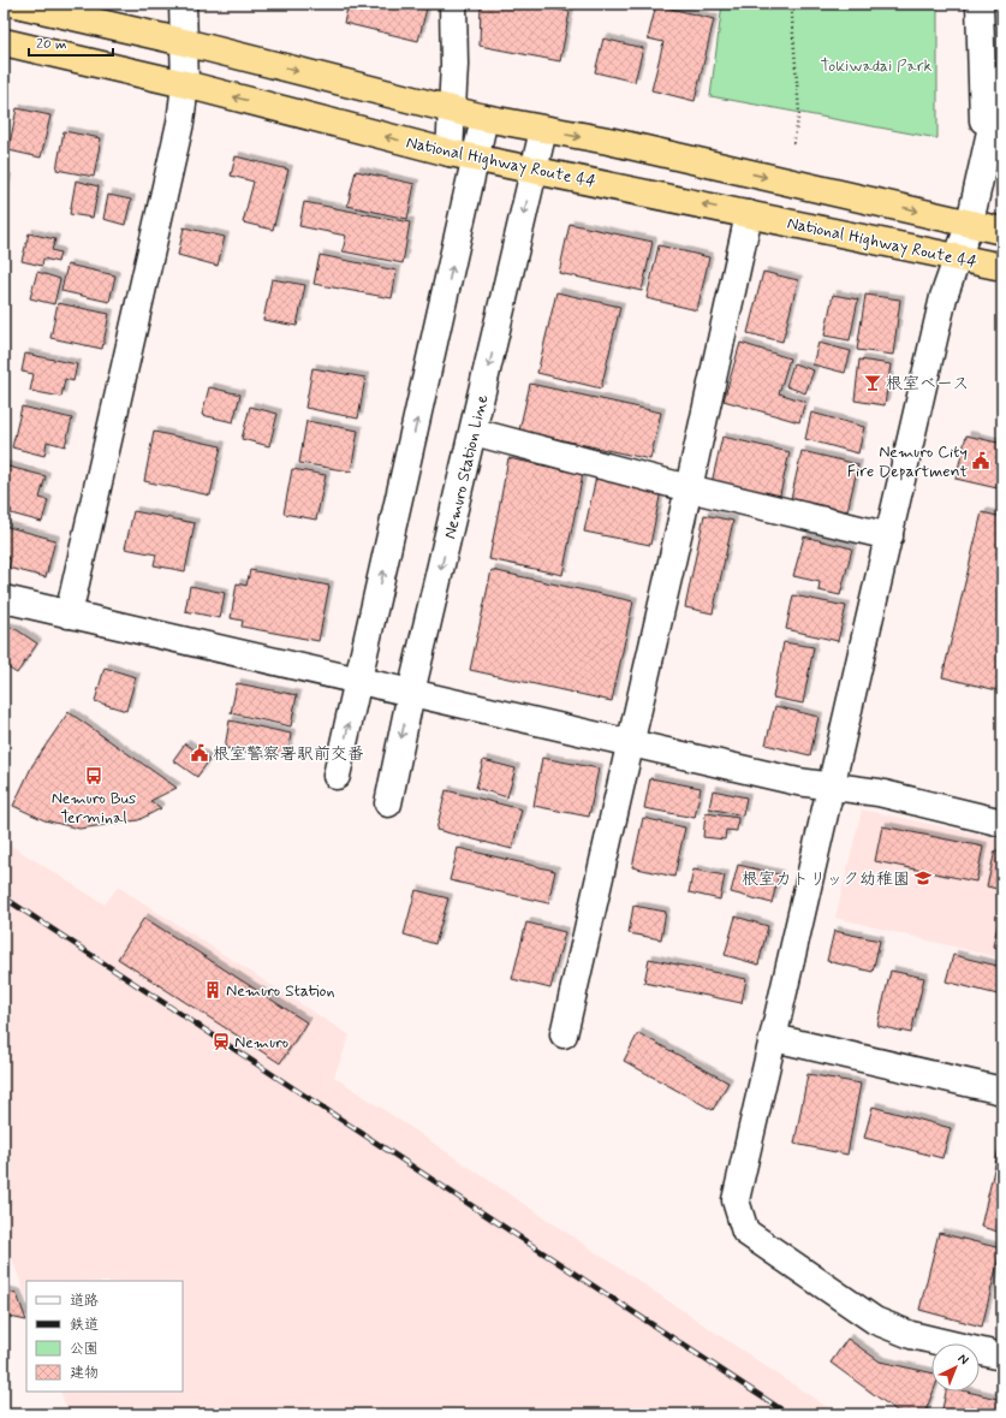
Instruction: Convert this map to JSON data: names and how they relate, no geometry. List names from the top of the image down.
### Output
{
  "streets": {
    "highway": ["National Highway Route 44"],
    "street": ["Nemuro Station Line"]
  },
  "crossings": [
    ["National Highway Route 44", "Nemuro Station Line"]
  ],
  "parks": ["Tokiwadai Park"],
  "places": {
    "bar": ["根室ベース"],
    "public building": ["Nemuro City Fire Department", "根室警察署駅前交番"],
    "bus stop": ["Nemuro Bus Terminal"],
    "school or university": ["根室カトリック幼稚園"],
    "building": ["Nemuro Station"],
    "station": ["Nemuro"]
  },
  "legend": [
    "道路",
    "鉄道",
    "公園",
    "建物"
  ],
  "scale_bar": "20 m",
  "north": "top right"
}
